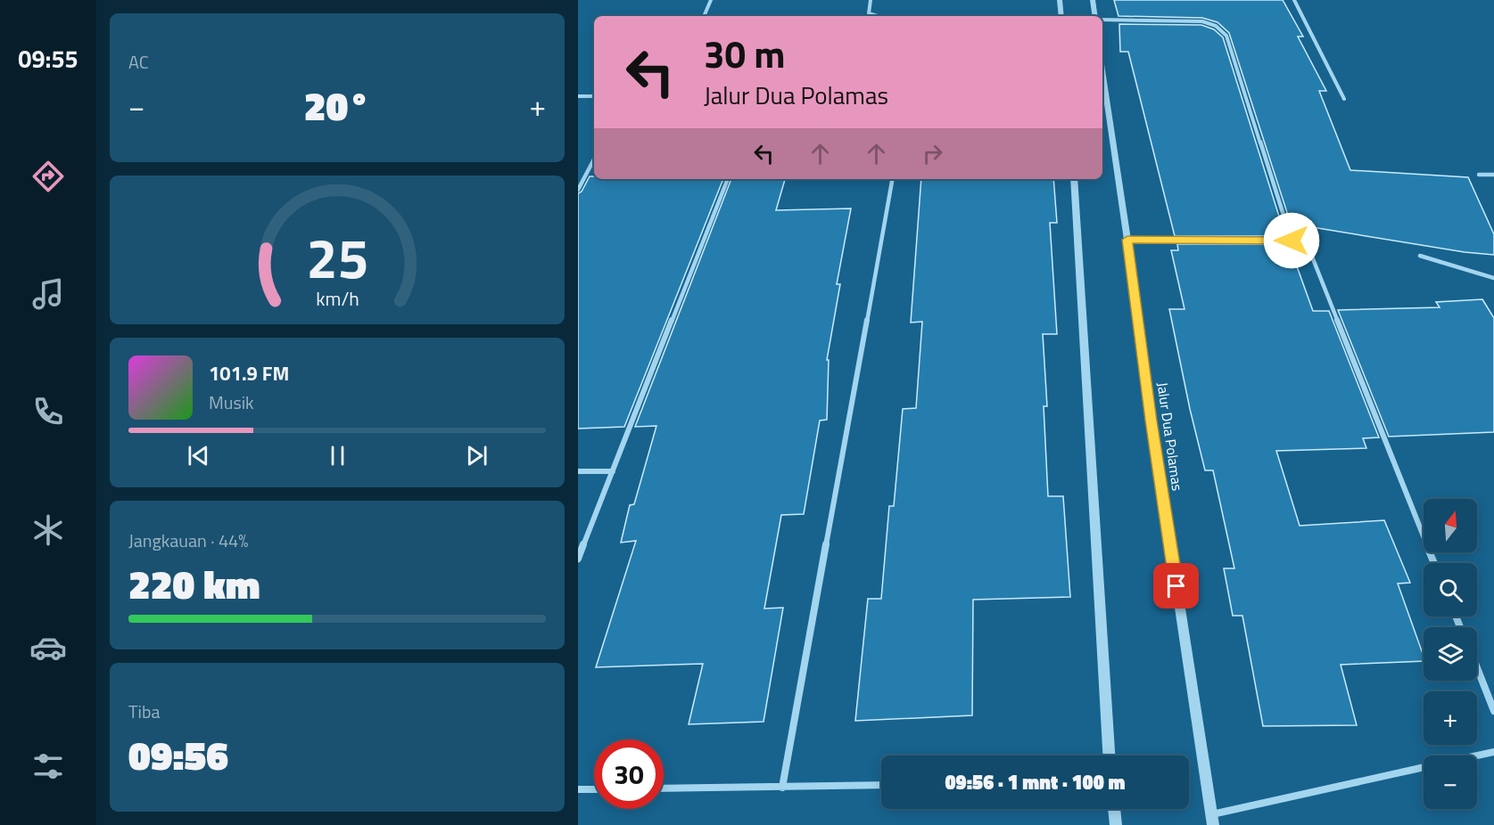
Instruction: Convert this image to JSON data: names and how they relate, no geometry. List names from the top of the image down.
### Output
{
  "streets": {
    "street": ["Jalur Dua Polamas"]
  },
  "north": "top",
  "page": {
    "tabs": "09:55",
    "tile": [
      "AC",
      ["Jangkauan · 44%", "220 km"],
      ["Tiba", "09:56"]
    ],
    "turn": ["30 m", "Jalur Dua Polamas"],
    "heat": ["−", "20°", "+"],
    "song": ["101.9 FM", "Musik"],
    "map_buttons": ["+", "−"],
    "limit": "30",
    "trip": "09:56 · 1 mnt · 100 m",
    "gauge": ["25", "km/h"]
  }
}
